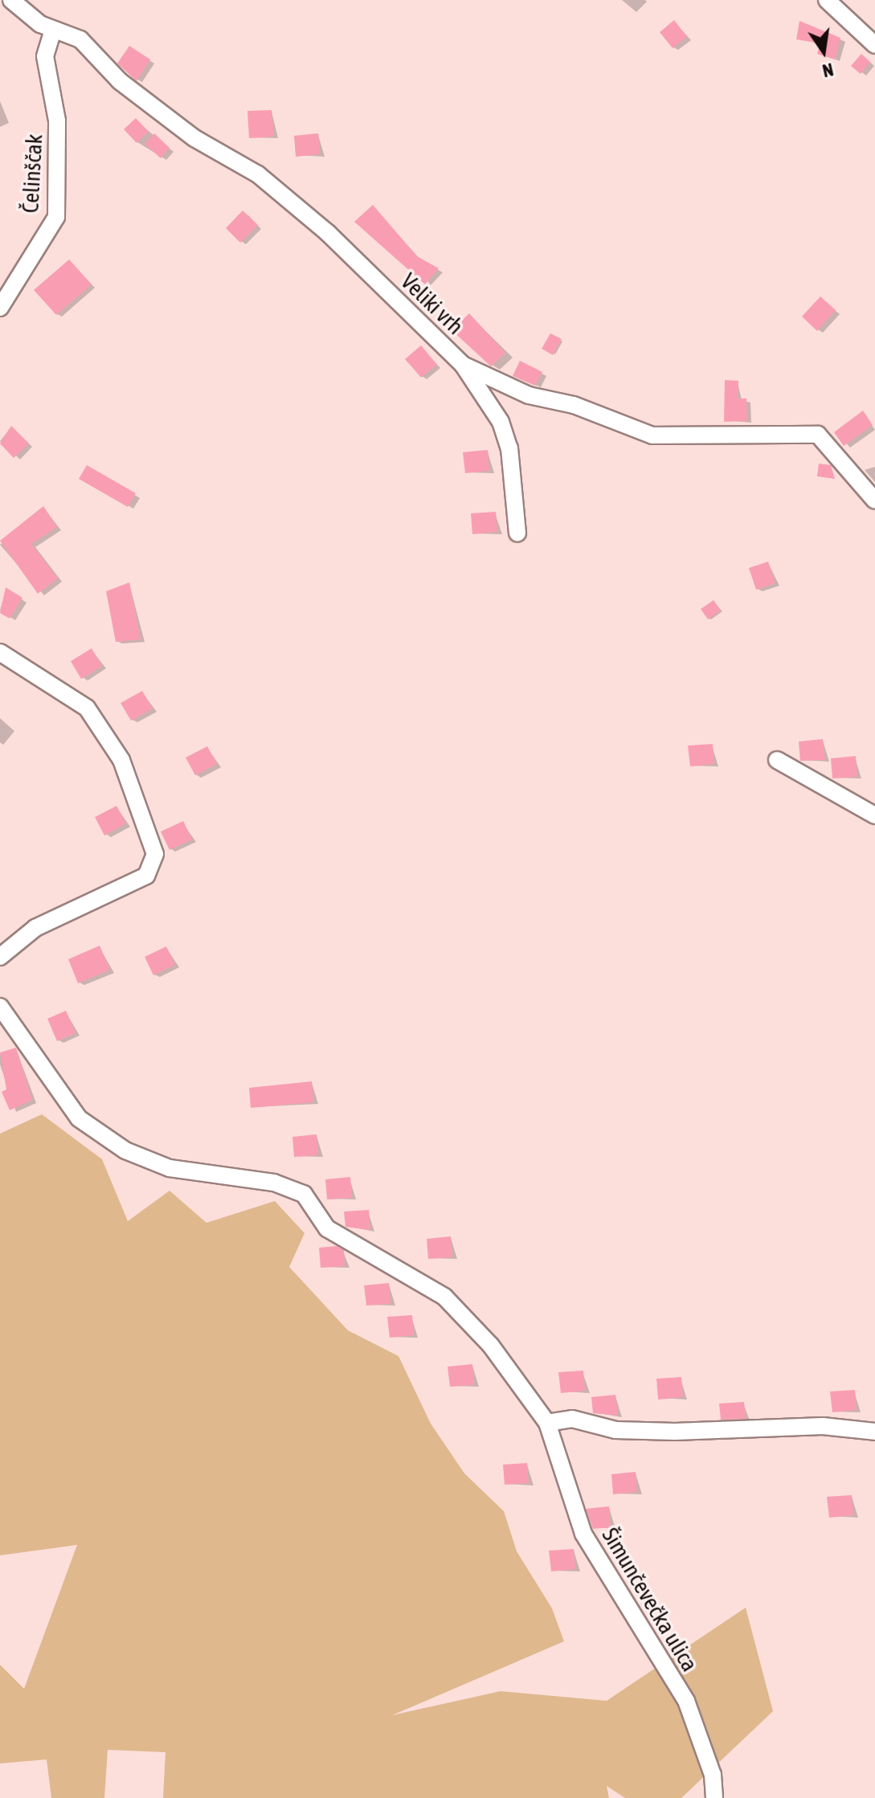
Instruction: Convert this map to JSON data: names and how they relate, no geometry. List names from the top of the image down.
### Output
{
  "streets": {
    "street": ["Čelinščak", "Veliki vrh", "Šimunčevečka ulica"]
  },
  "crossings": [
    ["Čelinščak", "Veliki vrh"]
  ],
  "north": "bottom"
}
